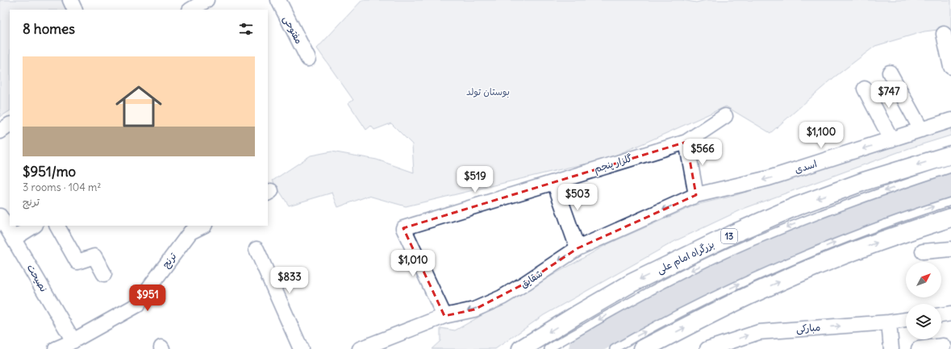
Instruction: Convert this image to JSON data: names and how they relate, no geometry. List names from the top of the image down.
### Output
{
  "streets": {
    "highway": ["13", "بزرگراه امام علی"],
    "street": [
      "مفتوحی",
      "گلزار پنجم",
      "اسدی",
      "ترنج",
      "نصیحت",
      "شقایق",
      "مبارکی"
    ]
  },
  "crossings": [
    ["گلزار پنجم", "شقایق"],
    ["اسدی", "شقایق"],
    ["ترنج", "نصیحت"]
  ],
  "one_way": ["اسدی", "شقایق", "مبارکی"],
  "parks": ["بوستان تولد"],
  "north": "top right",
  "page": {
    "heading": "8 homes",
    "list": [
      {
        "name": "$951/mo",
        "note": "3 rooms · 104 m² · ترنج"
      }
    ],
    "price": [
      "$747",
      "$1,100",
      "$566",
      "$519",
      "$503",
      "$1,010",
      "$833",
      "$951"
    ]
  }
}
